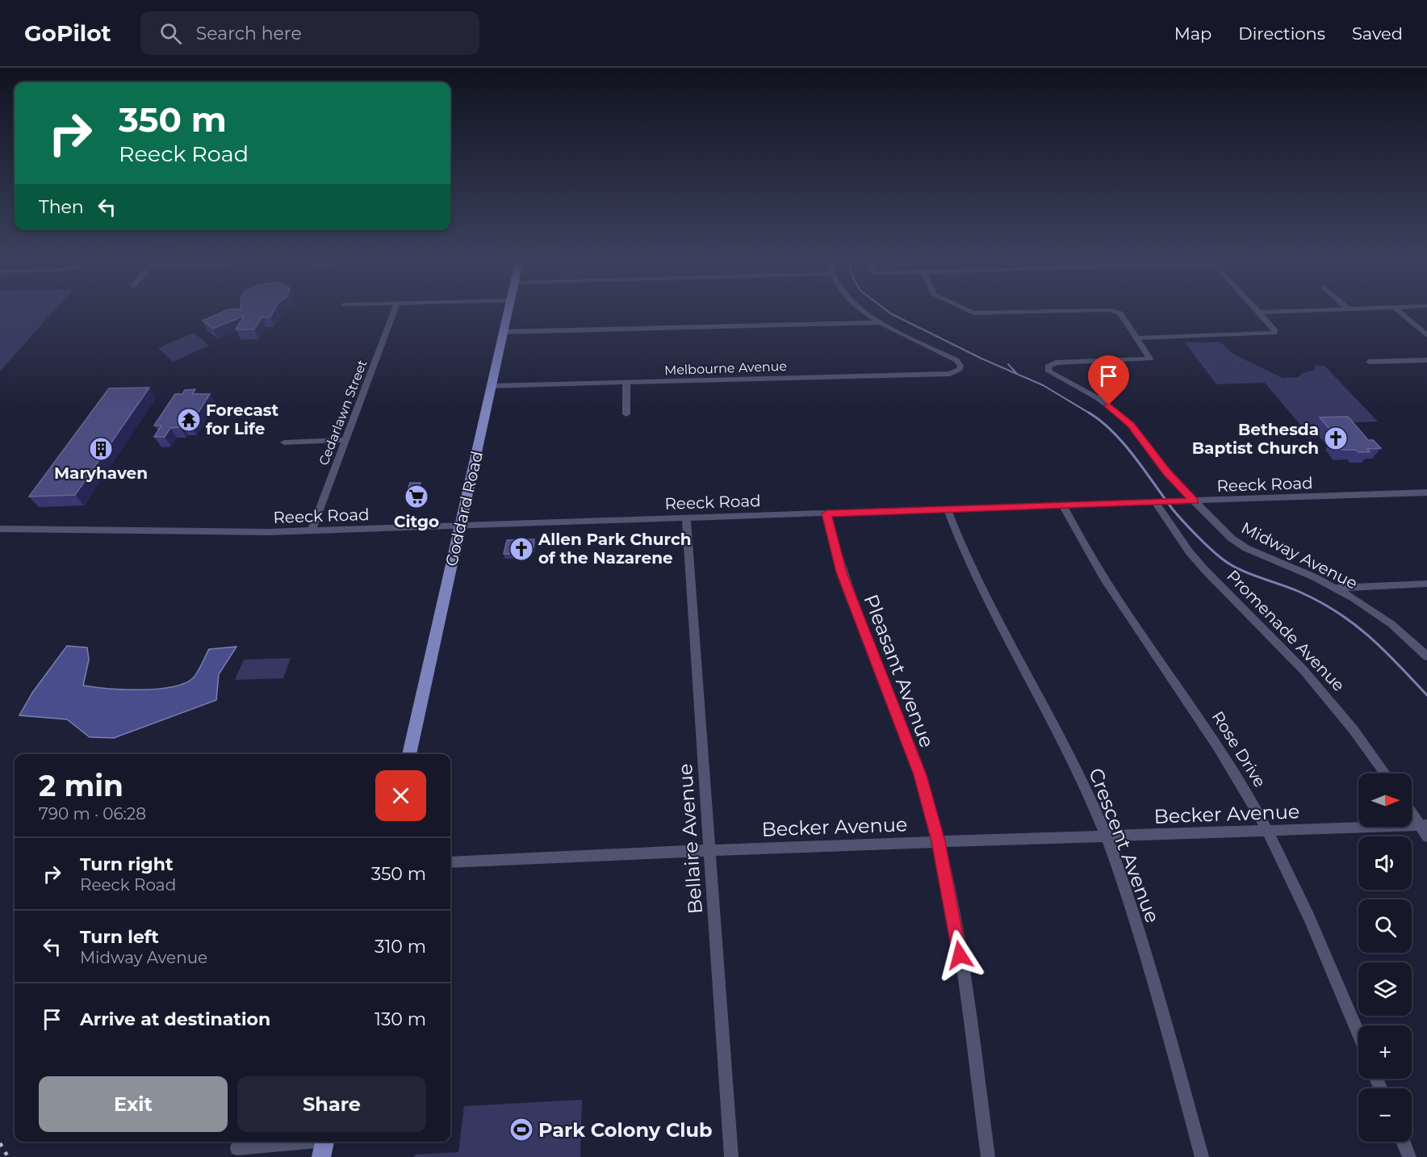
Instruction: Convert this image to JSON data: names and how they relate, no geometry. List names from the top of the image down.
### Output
{
  "streets": {
    "main road": ["Goddard Road"],
    "street": [
      "Melbourne Avenue",
      "Cedarlawn Street",
      "Reeck Road",
      "Midway Avenue",
      "Promenade Avenue",
      "Pleasant Avenue",
      "Rose Drive",
      "Becker Avenue",
      "Bellaire Avenue",
      "Crescent Avenue"
    ]
  },
  "crossings": [
    ["Melbourne Avenue", "Goddard Road"],
    ["Cedarlawn Street", "Reeck Road"],
    ["Reeck Road", "Goddard Road"],
    ["Reeck Road", "Midway Avenue"],
    ["Reeck Road", "Promenade Avenue"],
    ["Reeck Road", "Pleasant Avenue"],
    ["Reeck Road", "Rose Drive"],
    ["Reeck Road", "Bellaire Avenue"],
    ["Reeck Road", "Crescent Avenue"],
    ["Pleasant Avenue", "Becker Avenue"],
    ["Rose Drive", "Becker Avenue"],
    ["Becker Avenue", "Bellaire Avenue"],
    ["Becker Avenue", "Crescent Avenue"]
  ],
  "places": {
    "temple": ["Forecast for Life"],
    "church": ["Bethesda Baptist Church", "Allen Park Church of the Nazarene"],
    "building": ["Maryhaven"],
    "supermarket": ["Citgo"],
    "sports": ["Park Colony Club"]
  },
  "north": "right",
  "page": {
    "header": "GoPilot",
    "search": "Search here",
    "nav": ["Map", "Directions", "Saved"],
    "turn": ["350 m", "Reeck Road"],
    "then": "Then",
    "heading": ["2 min", "790 m · 06:28"],
    "map_buttons": ["+", "−"],
    "list": [
      {
        "name": "Turn right",
        "note": "Reeck Road",
        "value": "350 m"
      },
      {
        "name": "Turn left",
        "note": "Midway Avenue",
        "value": "310 m"
      },
      {
        "name": "Arrive at destination",
        "value": "130 m"
      }
    ],
    "buttons": ["Exit", "Share"]
  }
}
